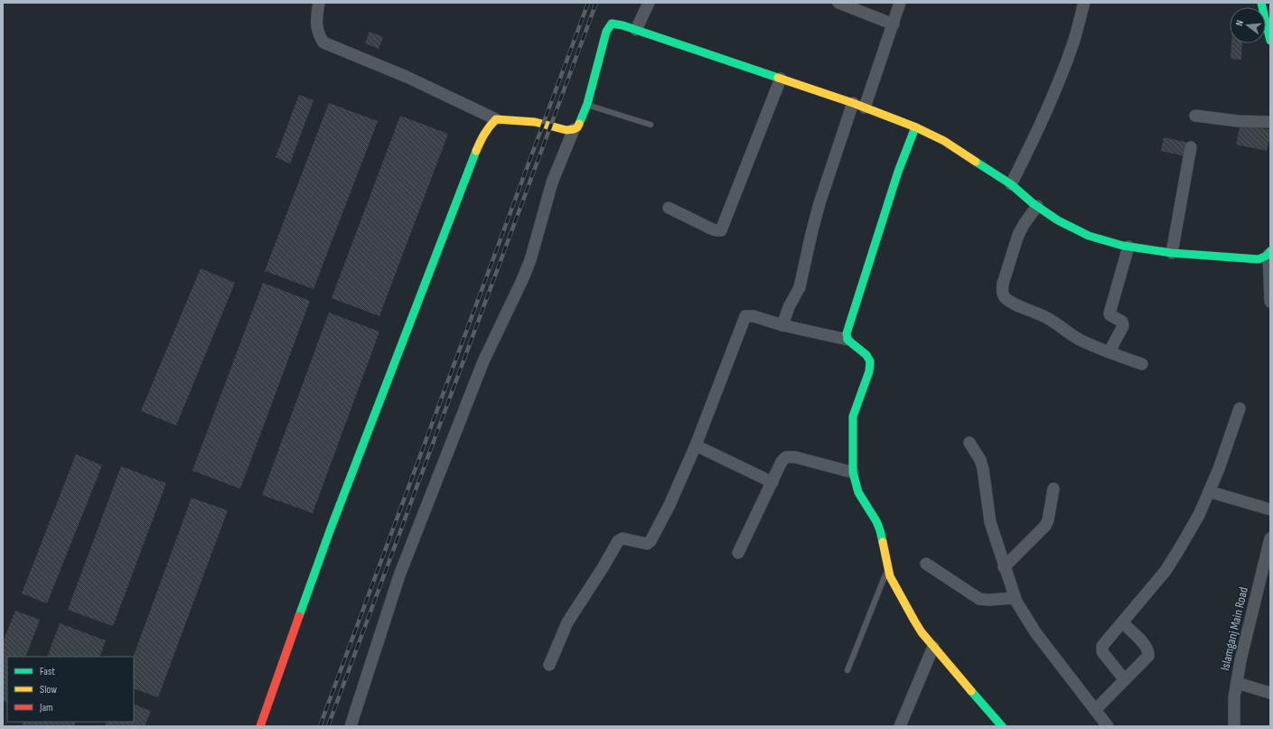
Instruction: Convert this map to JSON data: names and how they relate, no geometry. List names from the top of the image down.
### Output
{
  "streets": {
    "street": ["Islamganj Main Road"]
  },
  "legend": ["Fast", "Slow", "Jam"],
  "north": "left"
}
